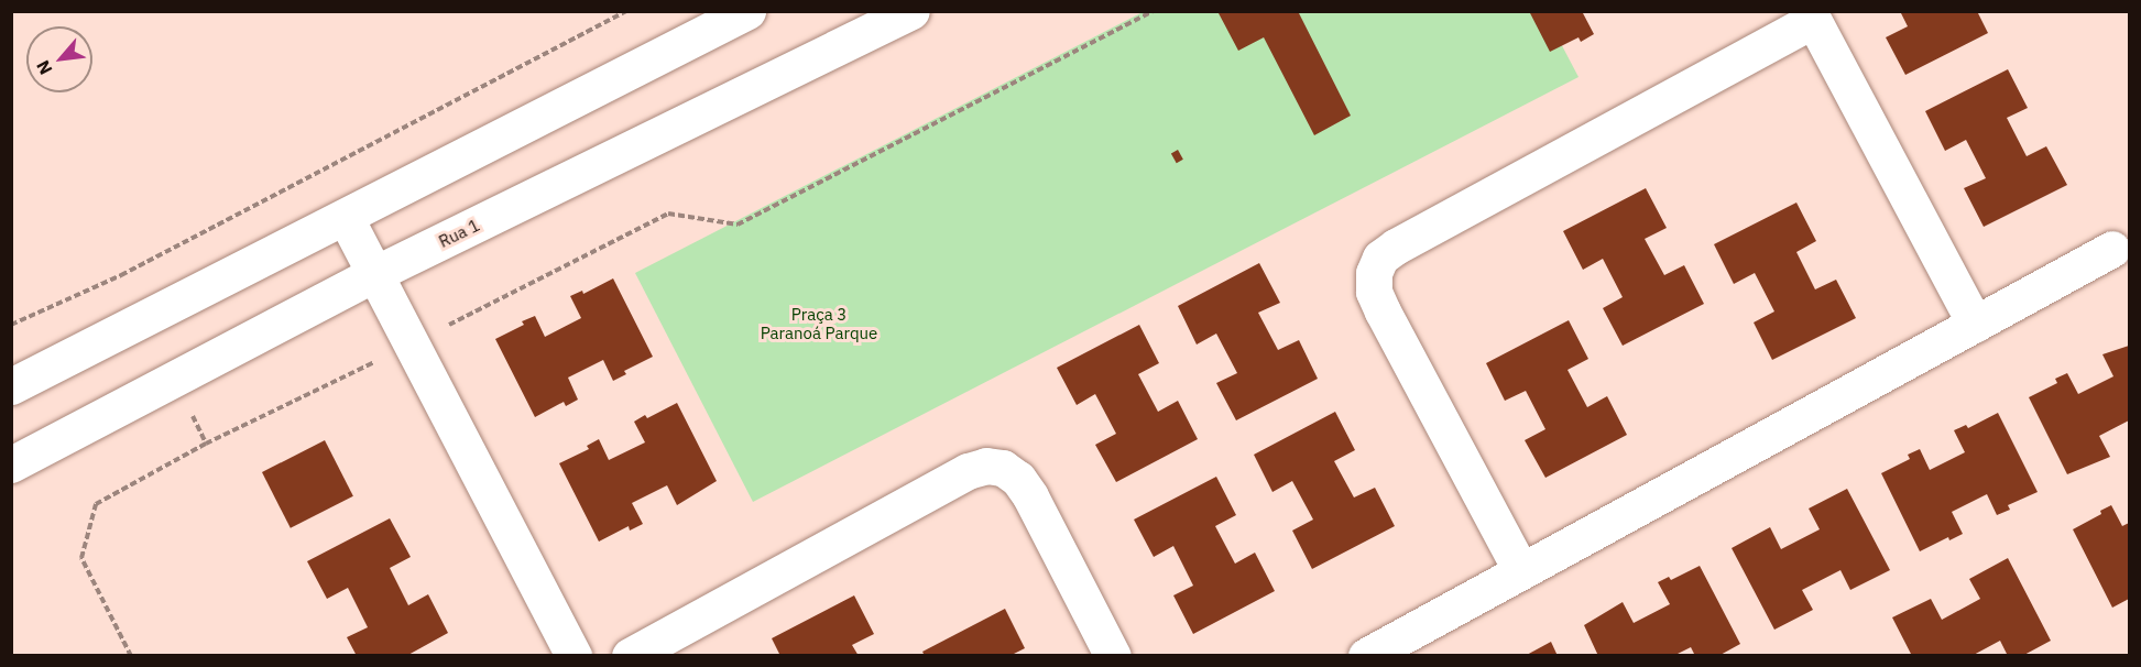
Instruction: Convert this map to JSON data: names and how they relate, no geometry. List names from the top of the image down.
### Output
{
  "streets": {
    "street": ["Rua 1"]
  },
  "parks": ["Praça 3 Paranoá Parque"],
  "north": "bottom left"
}
